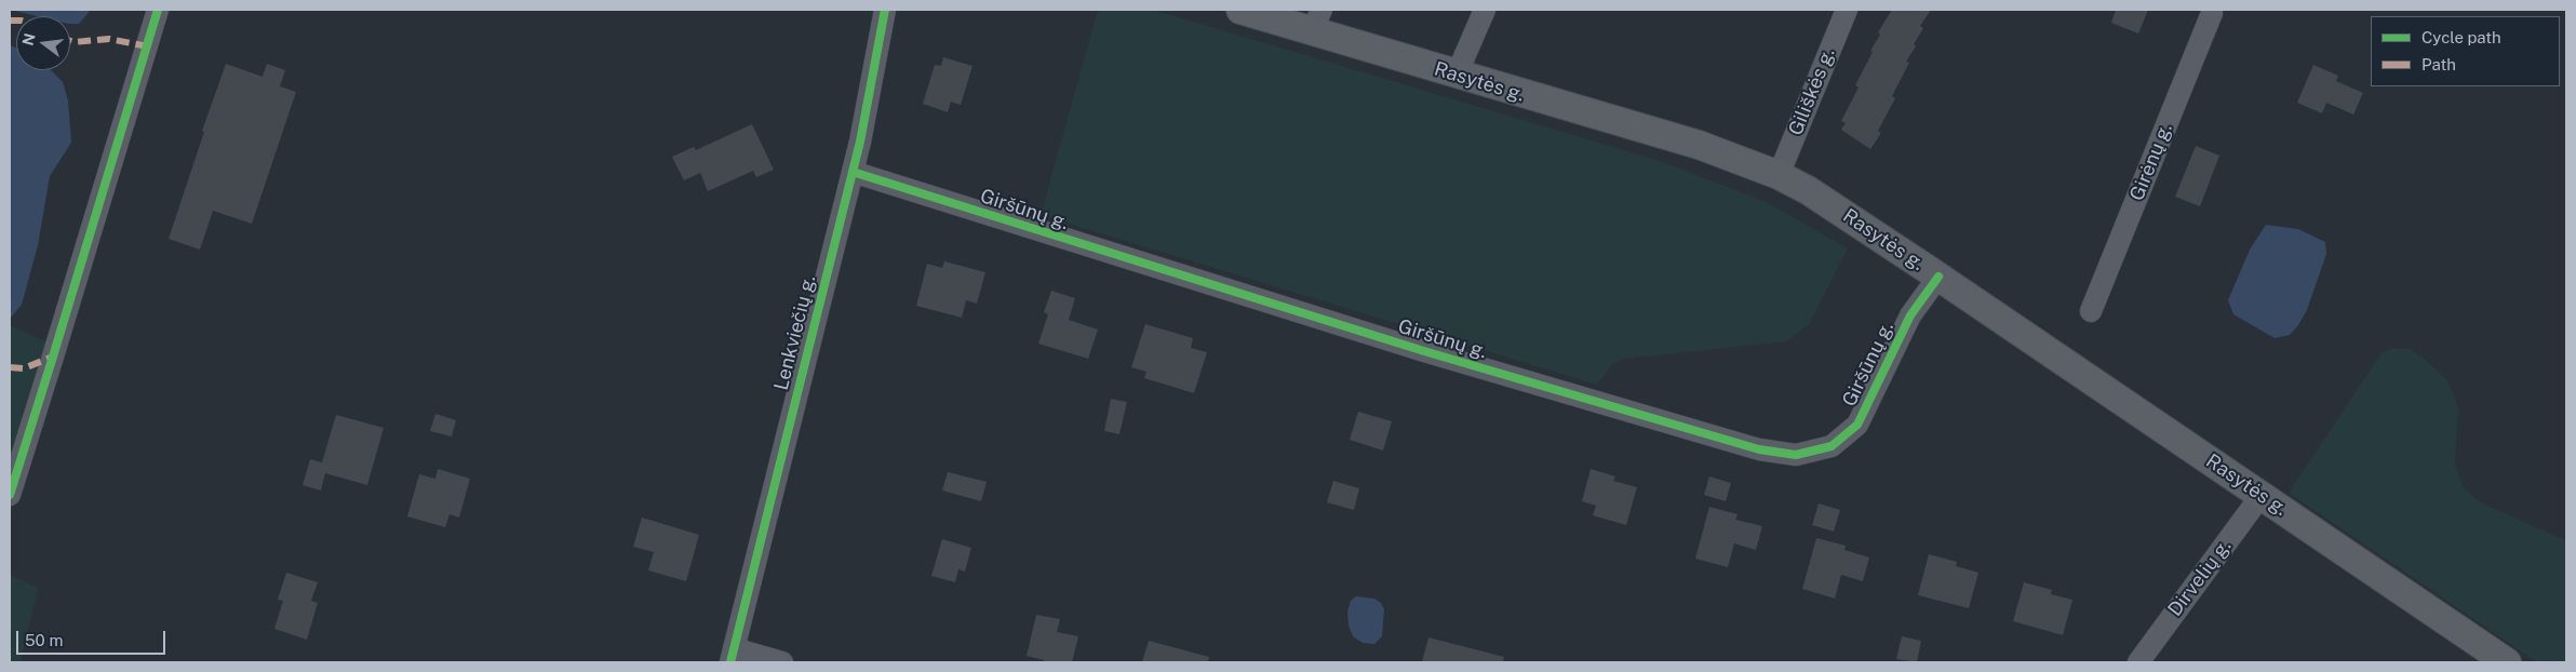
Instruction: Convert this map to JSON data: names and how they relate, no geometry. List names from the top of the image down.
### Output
{
  "streets": {
    "main road": ["Rasytės g."],
    "street": [
      "Giliškės g.",
      "Girėnų g.",
      "Giršūnų g.",
      "Lenkviečių g.",
      "Dirvelių g."
    ]
  },
  "crossings": [
    ["Rasytės g.", "Giliškės g."],
    ["Rasytės g.", "Giršūnų g."],
    ["Rasytės g.", "Dirvelių g."],
    ["Giršūnų g.", "Lenkviečių g."]
  ],
  "legend": ["Cycle path", "Path"],
  "scale_bar": "50 m",
  "north": "left"
}
